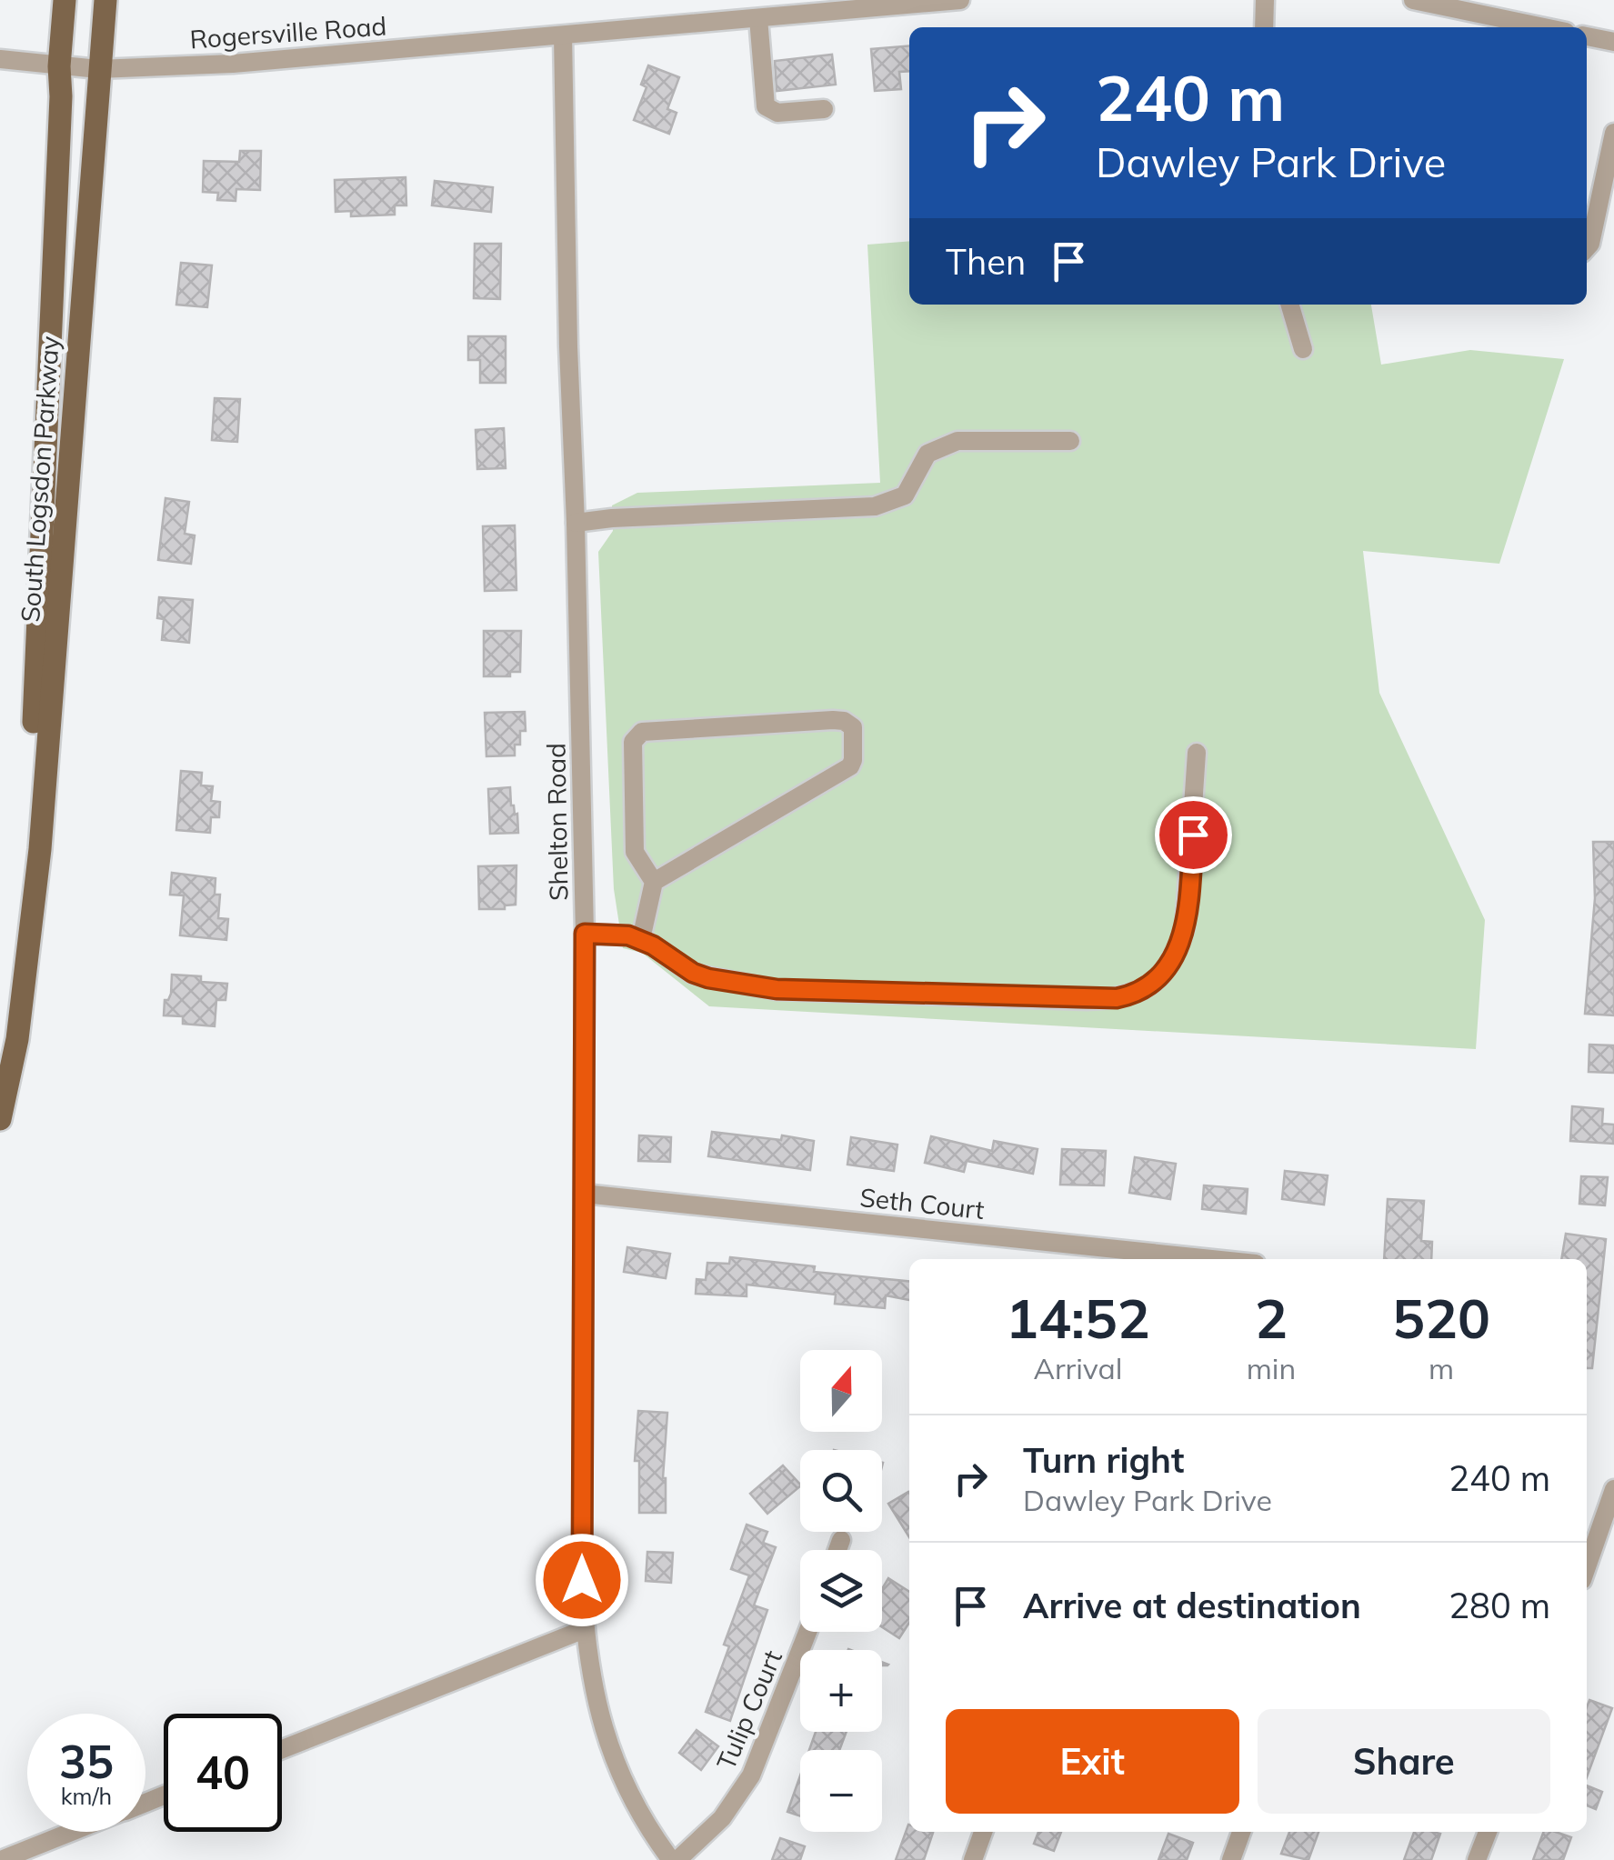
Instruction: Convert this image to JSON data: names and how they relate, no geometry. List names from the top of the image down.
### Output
{
  "streets": {
    "main road": ["South Logsdon Parkway"],
    "street": [
      "Rogersville Road",
      "Shelton Road",
      "Seth Court",
      "Tulip Court"
    ]
  },
  "crossings": [
    ["Rogersville Road", "South Logsdon Parkway"],
    ["Rogersville Road", "Shelton Road"],
    ["Shelton Road", "Seth Court"],
    ["Shelton Road", "Tulip Court"]
  ],
  "north": "top",
  "page": {
    "turn": ["240 m", "Dawley Park Drive"],
    "then": "Then",
    "eta": [
      "14:52",
      "Arrival",
      "2",
      "min",
      "520",
      "m"
    ],
    "map_buttons": ["+", "−"],
    "list": [
      {
        "name": "Turn right",
        "note": "Dawley Park Drive",
        "value": "240 m"
      },
      {
        "name": "Arrive at destination",
        "value": "280 m"
      }
    ],
    "buttons": ["Exit", "Share"],
    "speed": "35 km/h",
    "limit": "40"
  }
}
